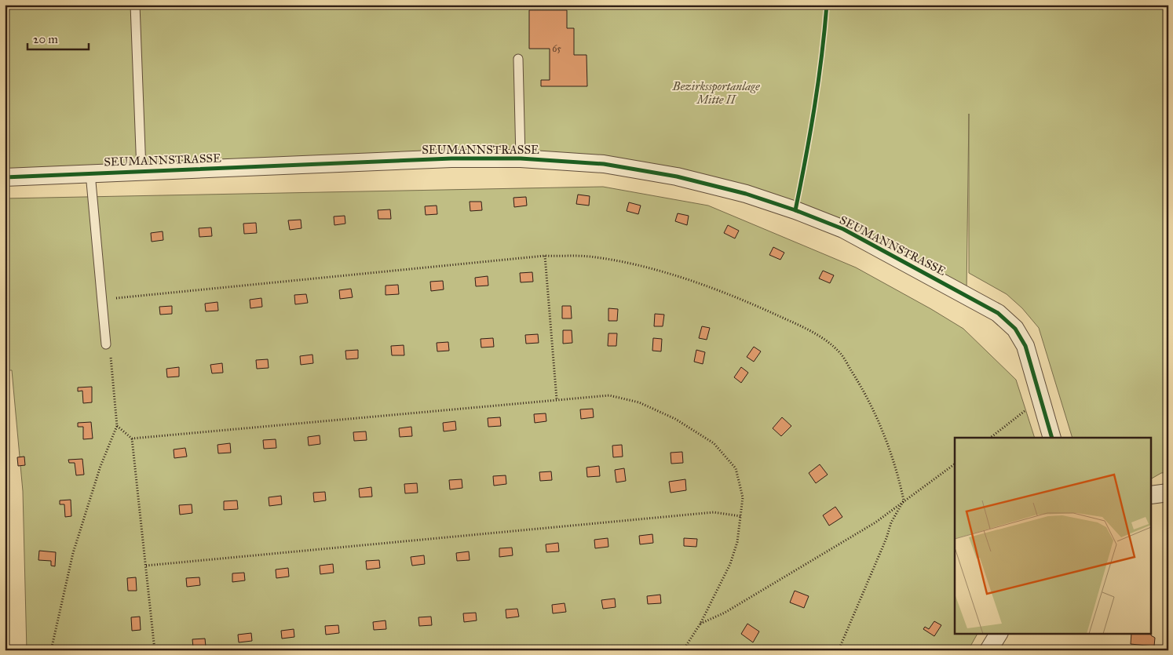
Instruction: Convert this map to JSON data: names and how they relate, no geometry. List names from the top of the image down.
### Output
{
  "streets": {
    "street": ["SEUMANNSTRASSE"]
  },
  "parks": ["Bezirkssportanlage Mitte II"],
  "house_numbers": ["65"],
  "scale_bar": "20 m"
}
